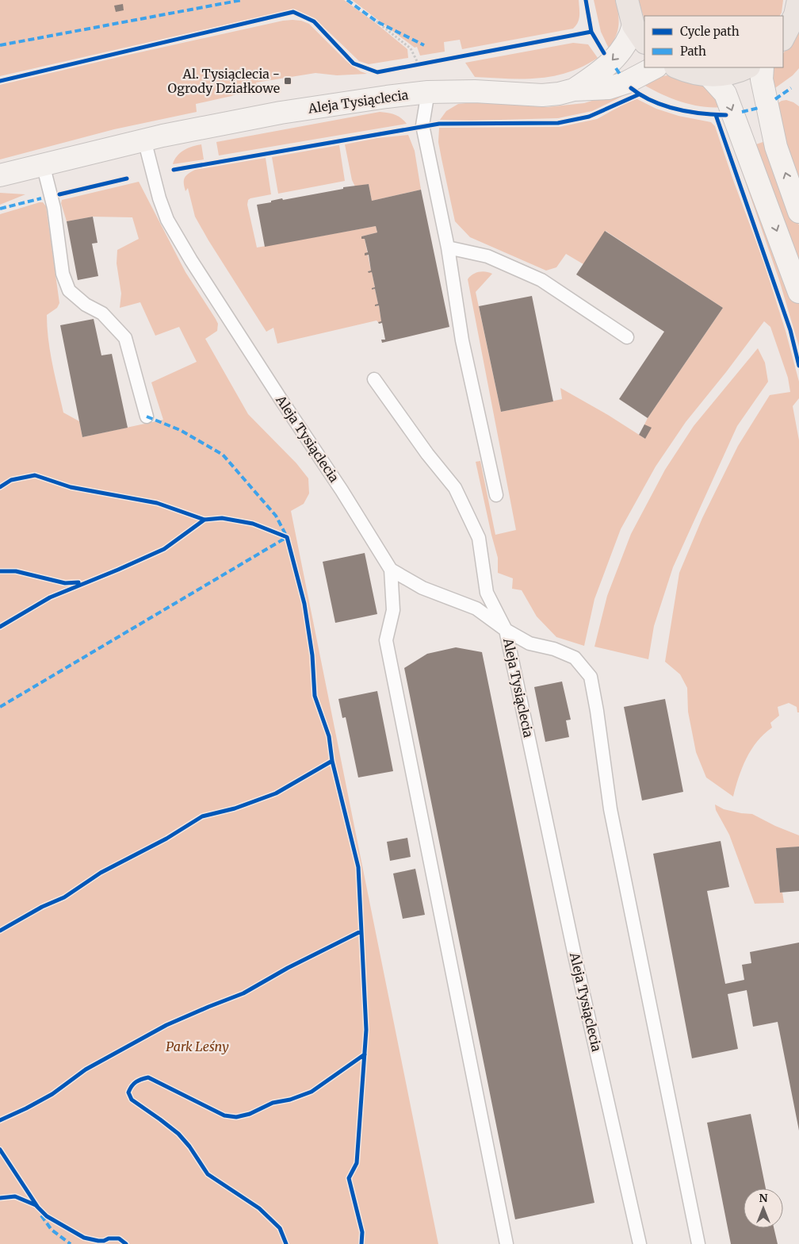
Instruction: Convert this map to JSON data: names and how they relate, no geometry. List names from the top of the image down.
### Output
{
  "streets": {
    "street": ["Aleja Tysiąclecia"]
  },
  "parks": ["Park Leśny"],
  "places": {
    "transit": ["Al. Tysiąclecia - Ogrody Działkowe"]
  },
  "legend": ["Cycle path", "Path"],
  "north": "top"
}
